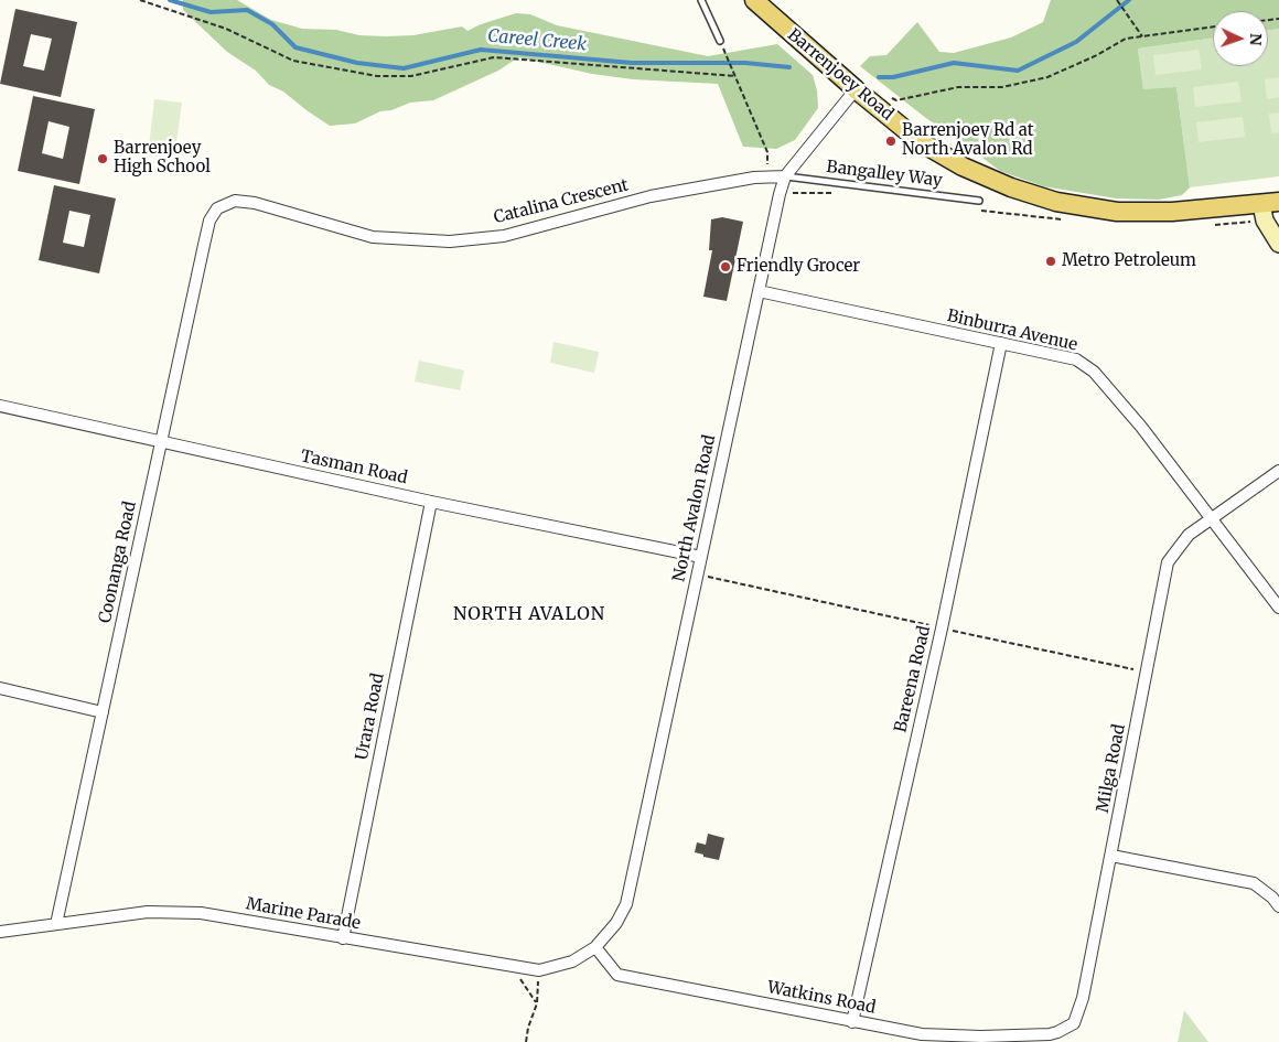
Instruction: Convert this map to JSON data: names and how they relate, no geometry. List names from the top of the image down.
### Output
{
  "streets": {
    "main road": ["Barrenjoey Road"],
    "street": [
      "Catalina Crescent",
      "Binburra Avenue",
      "Tasman Road",
      "North Avalon Road",
      "Coonanga Road",
      "Bareena Road",
      "Urara Road",
      "Milga Road",
      "Marine Parade",
      "Watkins Road"
    ],
    "lane": ["Bangalley Way"]
  },
  "crossings": [
    ["Barrenjoey Road", "North Avalon Road"],
    ["Bangalley Way", "Catalina Crescent"],
    ["Bangalley Way", "North Avalon Road"],
    ["Catalina Crescent", "North Avalon Road"],
    ["Catalina Crescent", "Coonanga Road"],
    ["Binburra Avenue", "North Avalon Road"],
    ["Binburra Avenue", "Bareena Road"],
    ["Binburra Avenue", "Milga Road"],
    ["Tasman Road", "North Avalon Road"],
    ["Tasman Road", "Coonanga Road"],
    ["Tasman Road", "Urara Road"],
    ["North Avalon Road", "Marine Parade"],
    ["North Avalon Road", "Watkins Road"],
    ["Coonanga Road", "Marine Parade"],
    ["Bareena Road", "Watkins Road"],
    ["Urara Road", "Marine Parade"],
    ["Milga Road", "Watkins Road"],
    ["Marine Parade", "Watkins Road"]
  ],
  "districts": ["NORTH AVALON"],
  "water": ["Careel Creek"],
  "places": [
    "Barrenjoey Rd at North Avalon Rd",
    "Barrenjoey High School",
    "Metro Petroleum",
    "Friendly Grocer"
  ],
  "north": "right"
}
